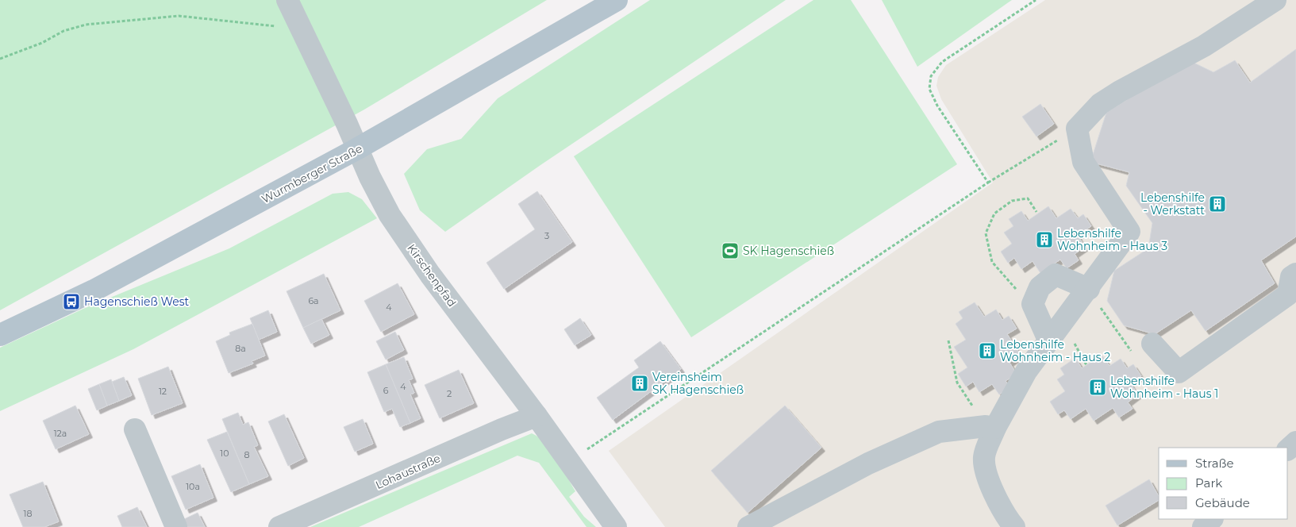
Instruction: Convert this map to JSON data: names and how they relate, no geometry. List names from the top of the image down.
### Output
{
  "streets": {
    "main road": ["Wurmberger Straße"],
    "street": ["Kirschenpfad", "Lohaustraße"]
  },
  "crossings": [
    ["Wurmberger Straße", "Kirschenpfad"],
    ["Kirschenpfad", "Lohaustraße"]
  ],
  "places": {
    "building": [
      "Lebenshilfe - Werkstatt",
      "Lebenshilfe Wohnheim - Haus 3",
      "Lebenshilfe Wohnheim - Haus 2",
      "Vereinsheim SK Hagenschieß",
      "Lebenshilfe Wohnheim - Haus 1"
    ],
    "sports": ["SK Hagenschieß"],
    "bus stop": ["Hagenschieß West"]
  },
  "house_numbers": [
    "3",
    "6a",
    "4",
    "8a",
    "4",
    "6",
    "12",
    "2",
    "12a",
    "10",
    "8",
    "10a",
    "18"
  ],
  "legend": ["Straße", "Park", "Gebäude"]
}
